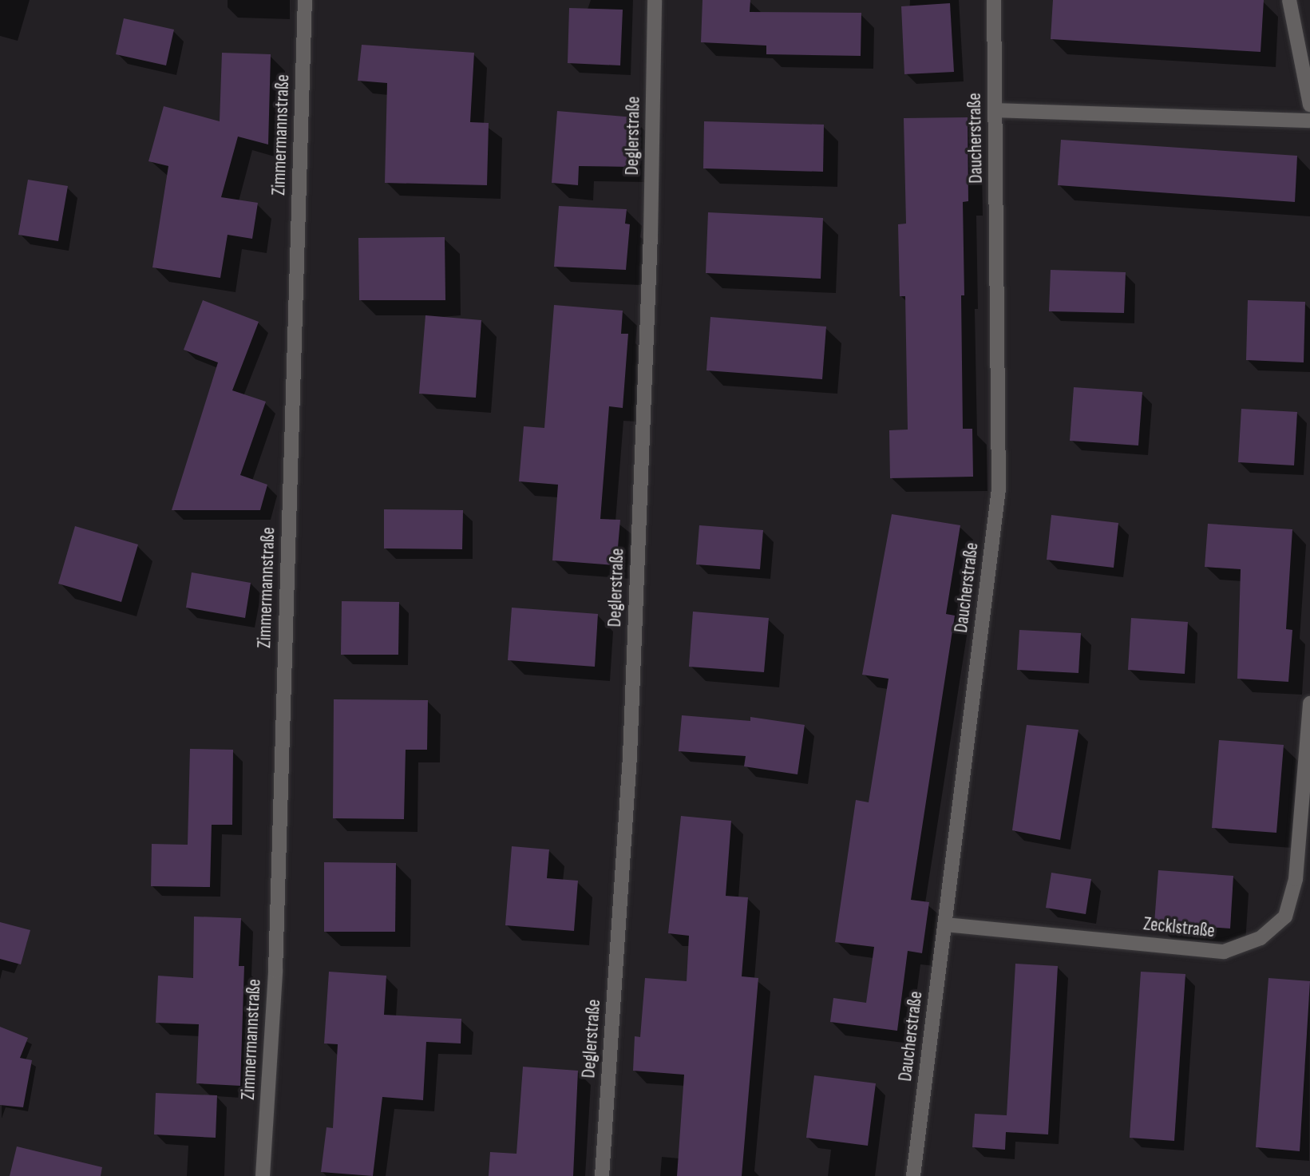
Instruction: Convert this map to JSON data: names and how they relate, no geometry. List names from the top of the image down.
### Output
{
  "streets": {
    "street": [
      "Zimmermannstraße",
      "Deglerstraße",
      "Daucherstraße",
      "Zecklstraße"
    ]
  },
  "crossings": [
    ["Daucherstraße", "Zecklstraße"]
  ]
}
